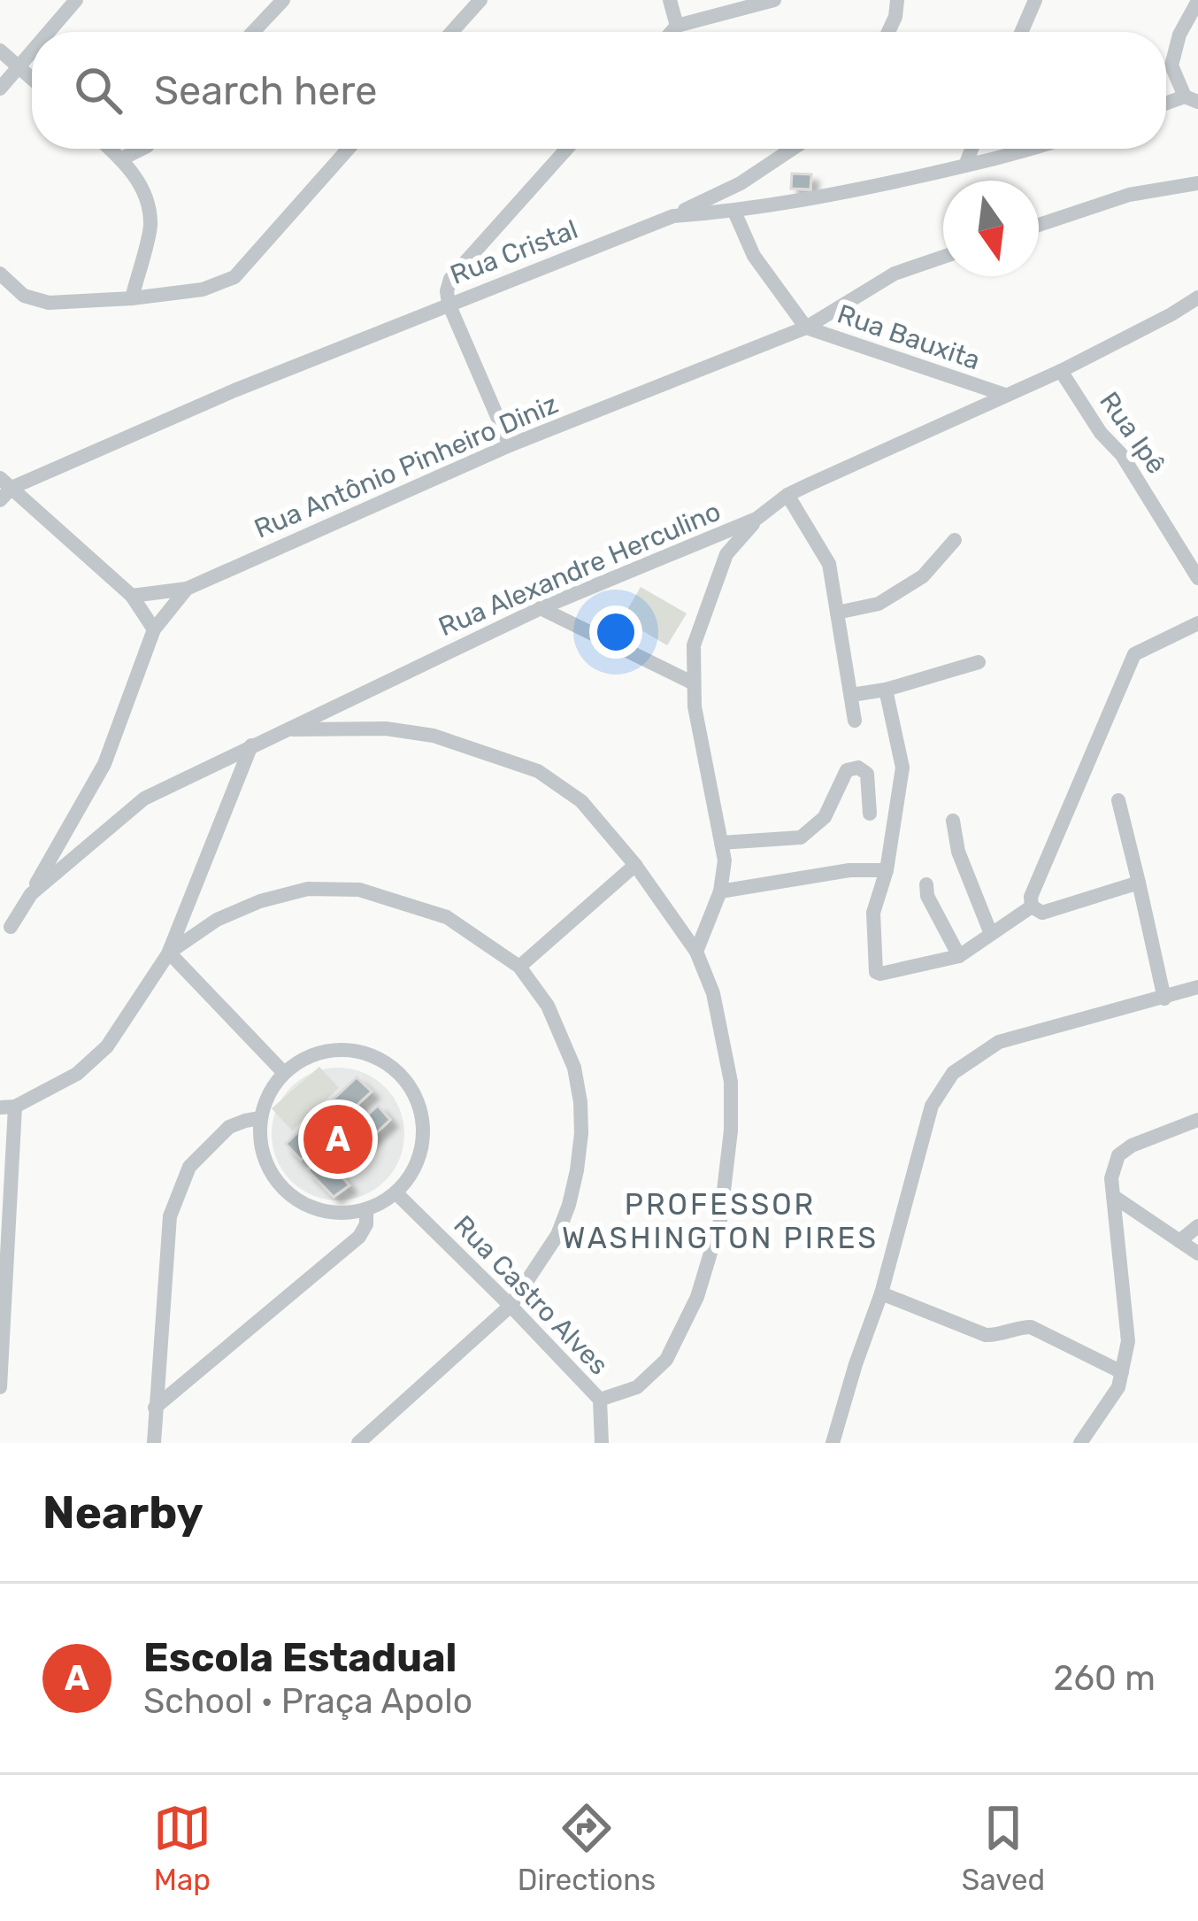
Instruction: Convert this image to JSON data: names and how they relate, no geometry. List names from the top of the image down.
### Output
{
  "streets": {
    "street": [
      "Rua Cristal",
      "Rua Bauxita",
      "Rua Ipê",
      "Rua Antônio Pinheiro Diniz",
      "Rua Alexandre Herculino",
      "Rua Castro Alves"
    ]
  },
  "crossings": [
    ["Rua Cristal", "Rua Bauxita"],
    ["Rua Bauxita", "Rua Antônio Pinheiro Diniz"],
    ["Rua Bauxita", "Rua Alexandre Herculino"],
    ["Rua Ipê", "Rua Alexandre Herculino"],
    ["Rua Antônio Pinheiro Diniz", "Rua Alexandre Herculino"]
  ],
  "districts": ["PROFESSOR WASHINGTON PIRES"],
  "north": "bottom",
  "page": {
    "search": "Search here",
    "pins": "A",
    "heading": "Nearby",
    "list": [
      {
        "mark": "A",
        "name": "Escola Estadual",
        "note": "School · Praça Apolo",
        "value": "260 m"
      }
    ],
    "nav": ["Map", "Directions", "Saved"]
  }
}
